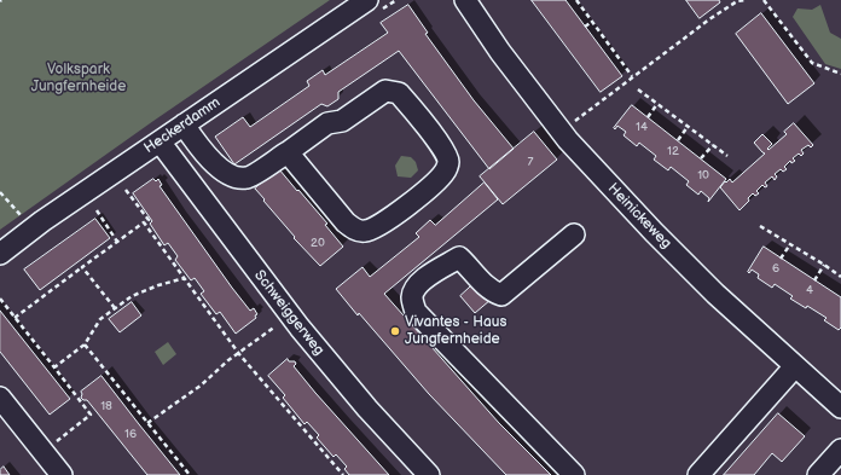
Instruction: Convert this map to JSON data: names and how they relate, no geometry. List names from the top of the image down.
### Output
{
  "streets": {
    "street": ["Heckerdamm", "Heinickeweg", "Schweiggerweg"]
  },
  "crossings": [
    ["Heckerdamm", "Schweiggerweg"]
  ],
  "parks": ["Volkspark Jungfernheide"],
  "places": ["Vivantes - Haus Jungfernheide"],
  "house_numbers": [
    "14",
    "12",
    "7",
    "10",
    "20",
    "6",
    "4",
    "18",
    "16"
  ]
}
